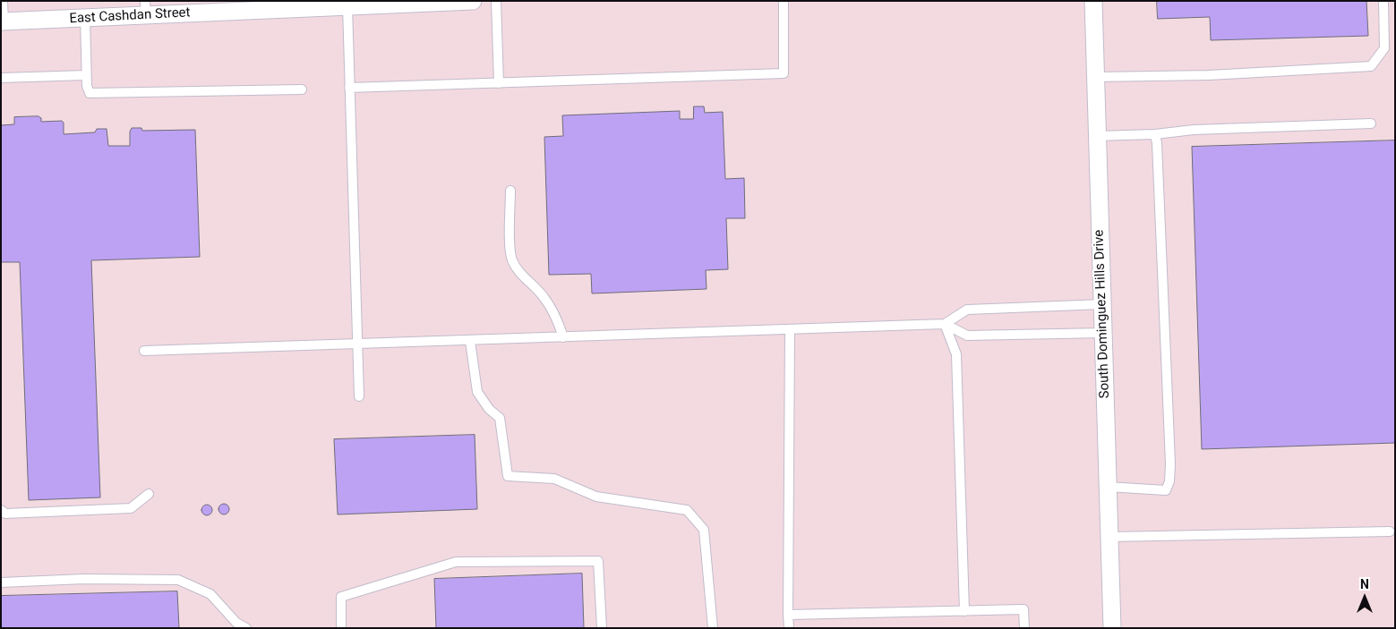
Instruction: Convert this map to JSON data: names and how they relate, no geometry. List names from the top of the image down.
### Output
{
  "streets": {
    "street": ["East Cashdan Street", "South Dominguez Hills Drive"]
  },
  "north": "top"
}
